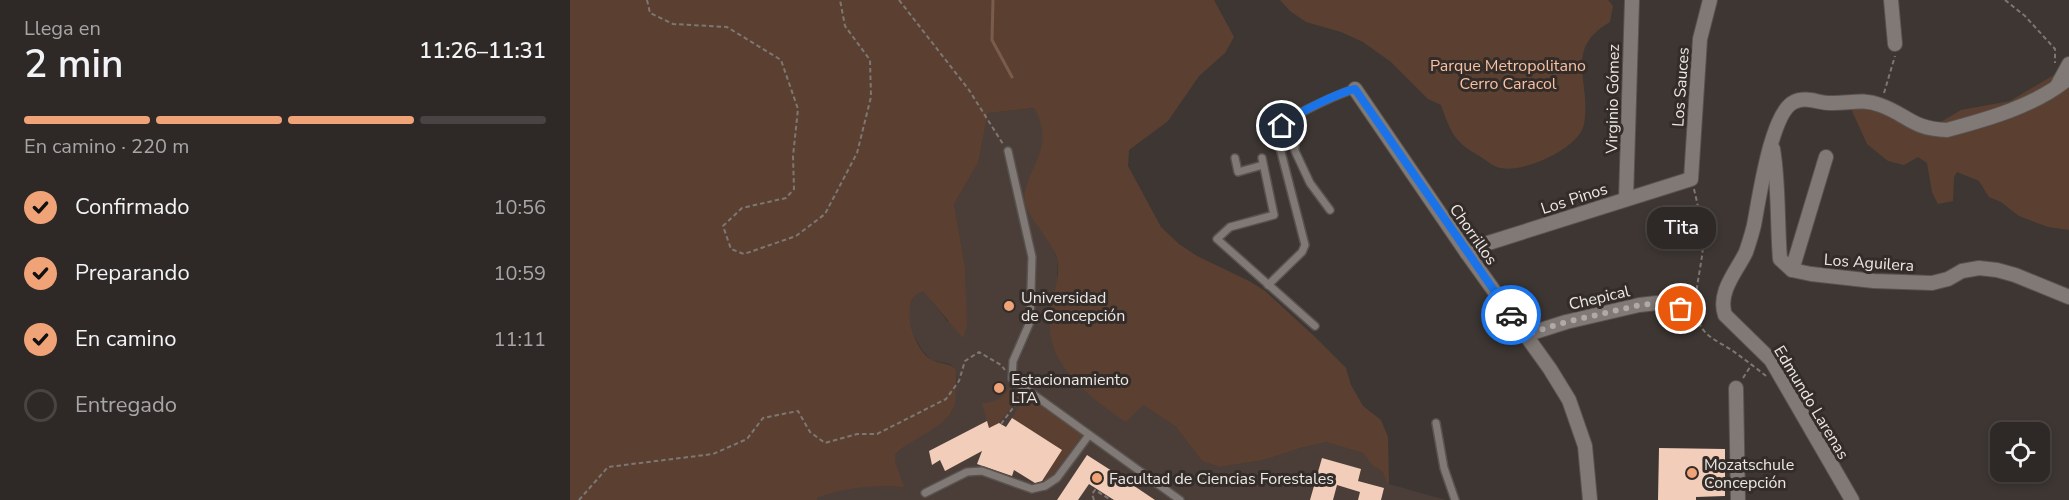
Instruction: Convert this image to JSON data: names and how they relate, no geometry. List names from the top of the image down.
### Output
{
  "streets": {
    "street": [
      "Los Sauces",
      "Virginio Gómez",
      "Los Pinos",
      "Chorrillos",
      "Los Aguilera",
      "Chepical",
      "Edmundo Larenas"
    ]
  },
  "crossings": [
    ["Los Sauces", "Los Pinos"],
    ["Virginio Gómez", "Los Pinos"],
    ["Los Pinos", "Chorrillos"],
    ["Chorrillos", "Chepical"]
  ],
  "parks": ["Parque Metropolitano Cerro Caracol"],
  "places": [
    "Universidad de Concepción",
    "Tita",
    "Estacionamiento LTA",
    "Mozatschule Concepción",
    "Facultad de Ciencias Forestales"
  ],
  "page": {
    "heading": ["2 min", "Llega en", "11:26–11:31"],
    "bar": "En camino · 220 m",
    "list": [
      ["Confirmado", "10:56"],
      ["Preparando", "10:59"],
      ["En camino", "11:11"],
      "Entregado"
    ],
    "bubble": "Tita"
  }
}
